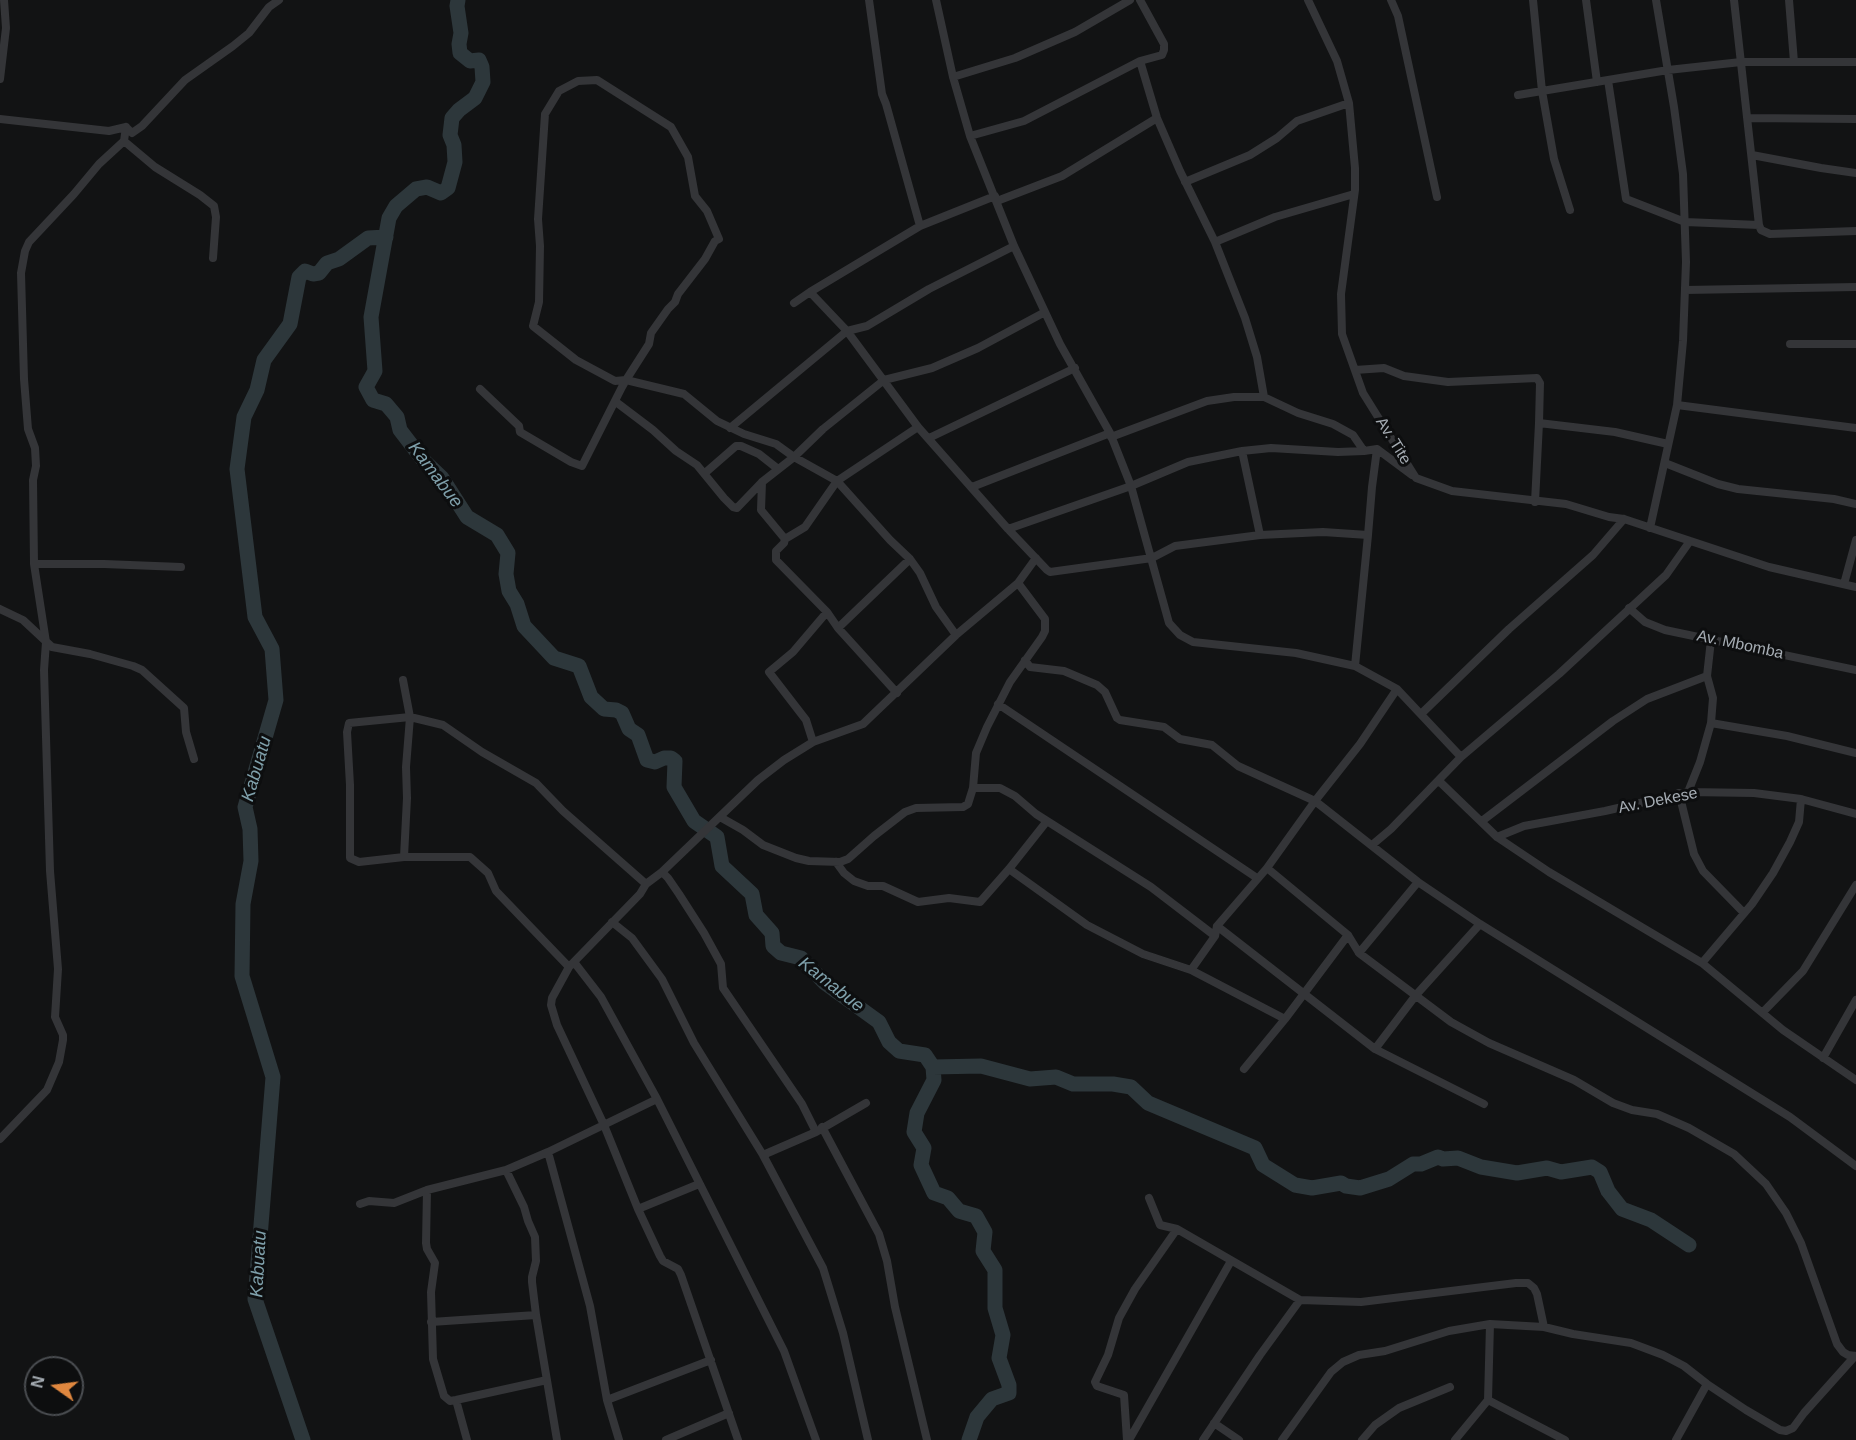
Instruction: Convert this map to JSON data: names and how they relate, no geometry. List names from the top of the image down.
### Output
{
  "streets": {
    "street": ["Av. Tite", "Av. Mbomba", "Av. Dekese"]
  },
  "water": ["Kamabue", "Kabuatu"],
  "north": "left"
}
